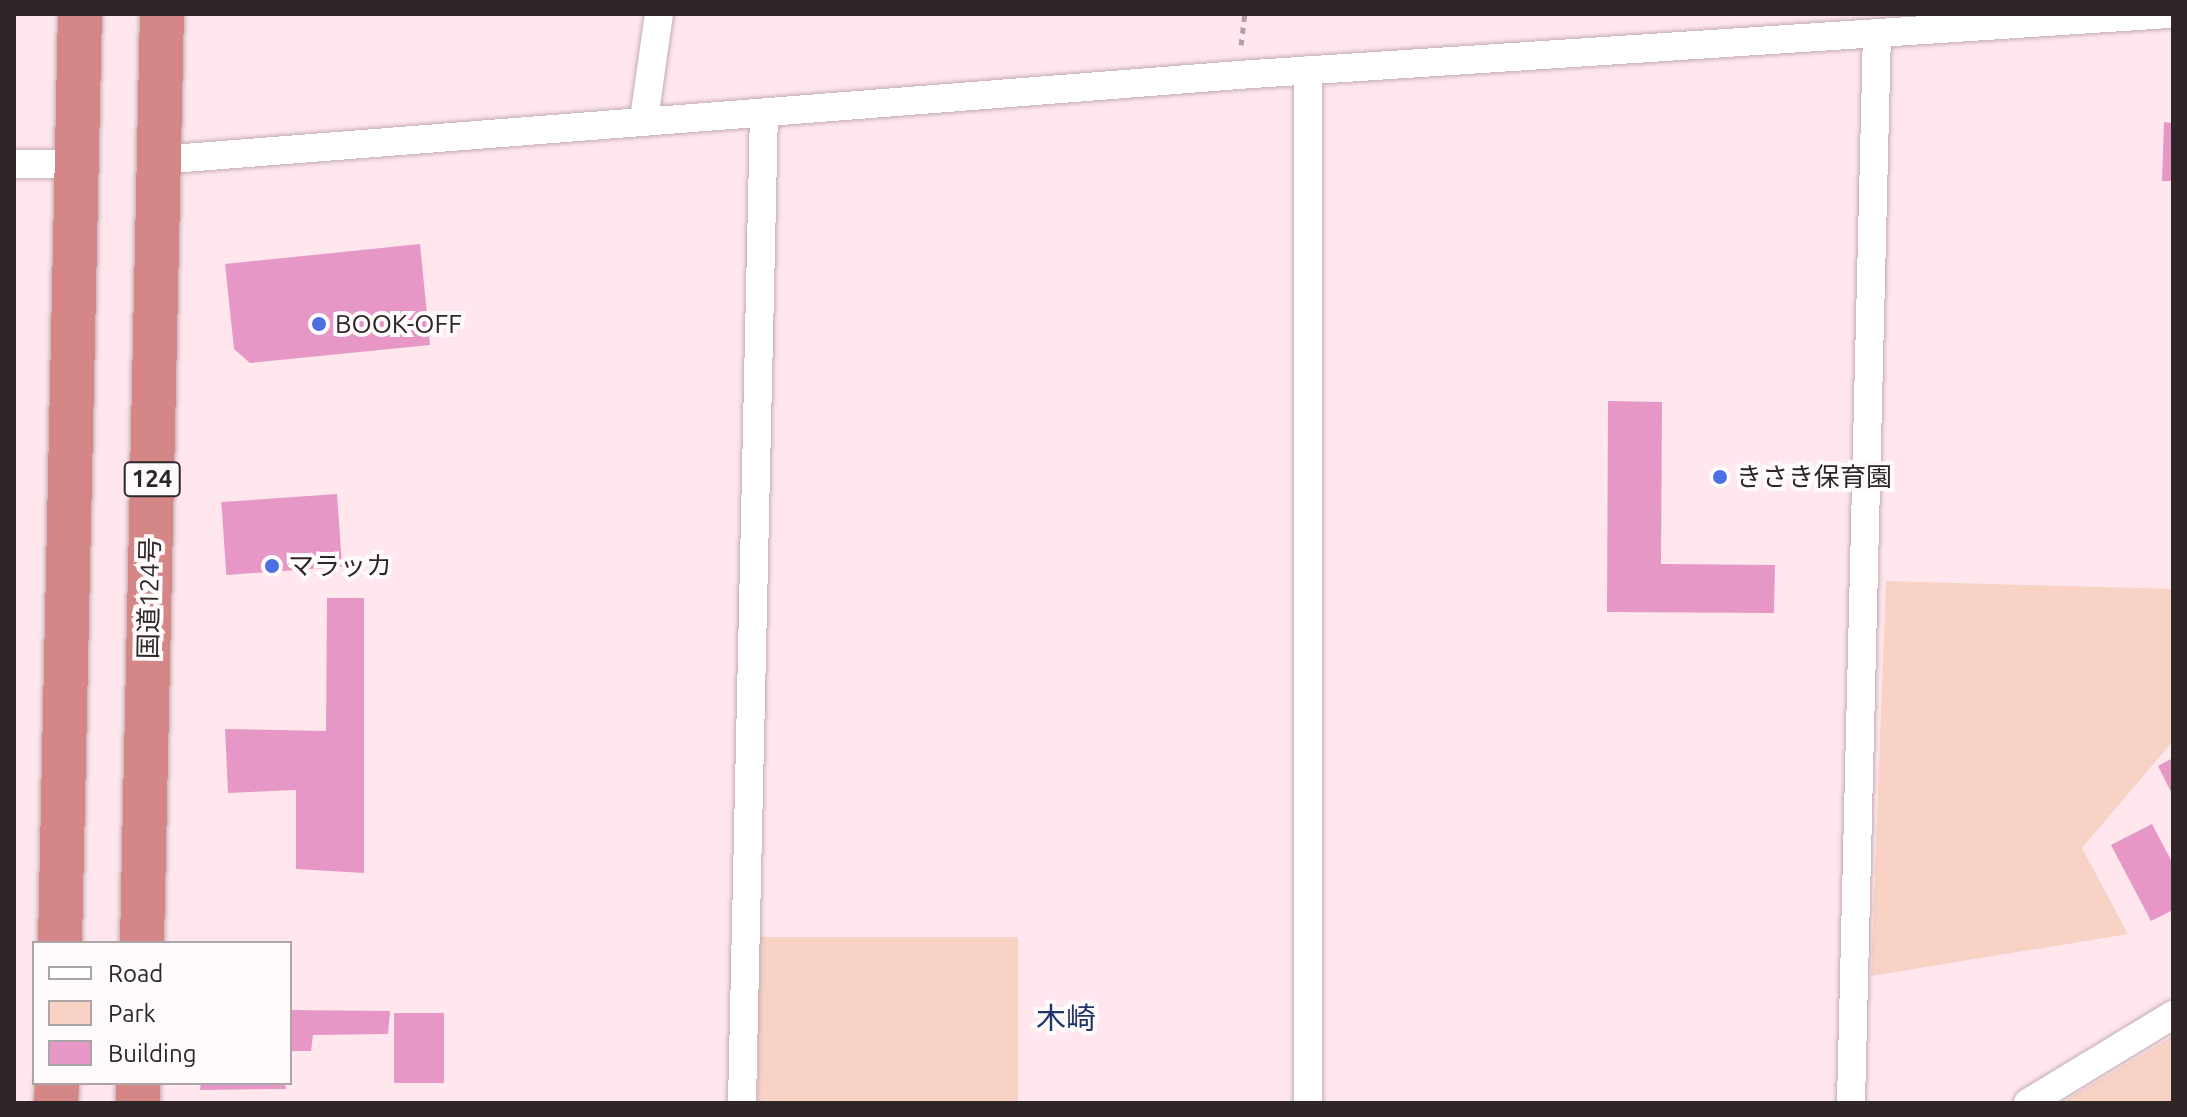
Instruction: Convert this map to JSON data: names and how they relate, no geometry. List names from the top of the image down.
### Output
{
  "streets": {
    "highway": ["124", "国道124号"]
  },
  "districts": ["木崎"],
  "places": ["BOOK-OFF", "きさき保育園", "マラッカ"],
  "legend": ["Road", "Park", "Building"]
}
